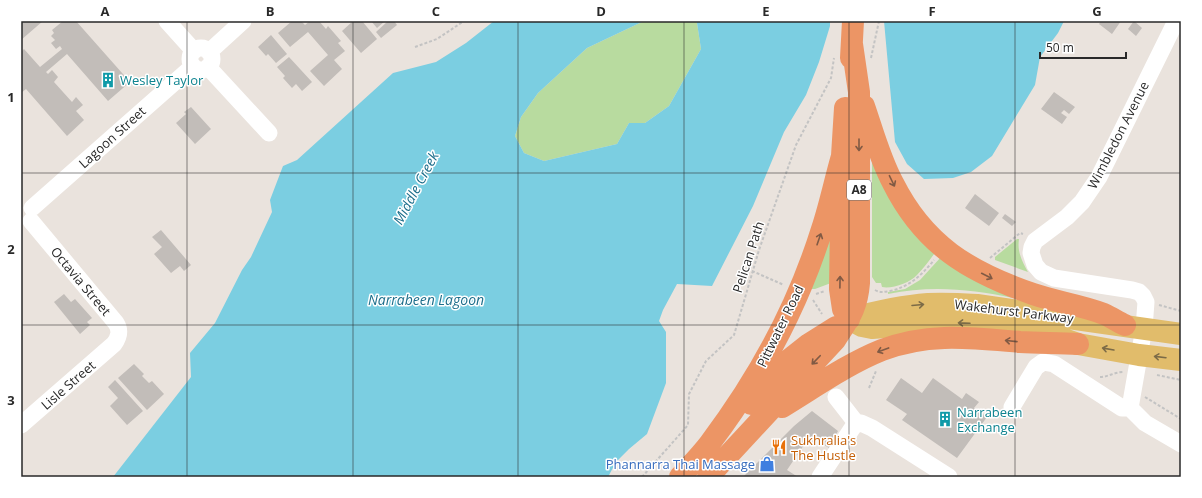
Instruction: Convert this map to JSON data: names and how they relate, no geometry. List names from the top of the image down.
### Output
{
  "streets": {
    "highway": ["A8", "Pittwater Road"],
    "main road": ["Wakehurst Parkway"],
    "street": [
      "Wimbledon Avenue",
      "Lagoon Street",
      "Octavia Street",
      "Lisle Street"
    ],
    "path": ["Pelican Path"]
  },
  "crossings": [
    ["Lagoon Street", "Octavia Street"],
    ["Pelican Path", "Pittwater Road"],
    ["Octavia Street", "Lisle Street"],
    ["Wakehurst Parkway", "Pittwater Road"]
  ],
  "water": ["Middle Creek", "Narrabeen Lagoon"],
  "places": {
    "building": ["Wesley Taylor", "Narrabeen Exchange"],
    "restaurant": ["Sukhralia's The Hustle"],
    "shop": ["Phannarra Thai Massage"]
  },
  "scale_bar": "50 m",
  "grid": {
    "columns": [
      "A",
      "B",
      "C",
      "D",
      "E",
      "F",
      "G"
    ],
    "rows": ["1", "2", "3"]
  }
}
